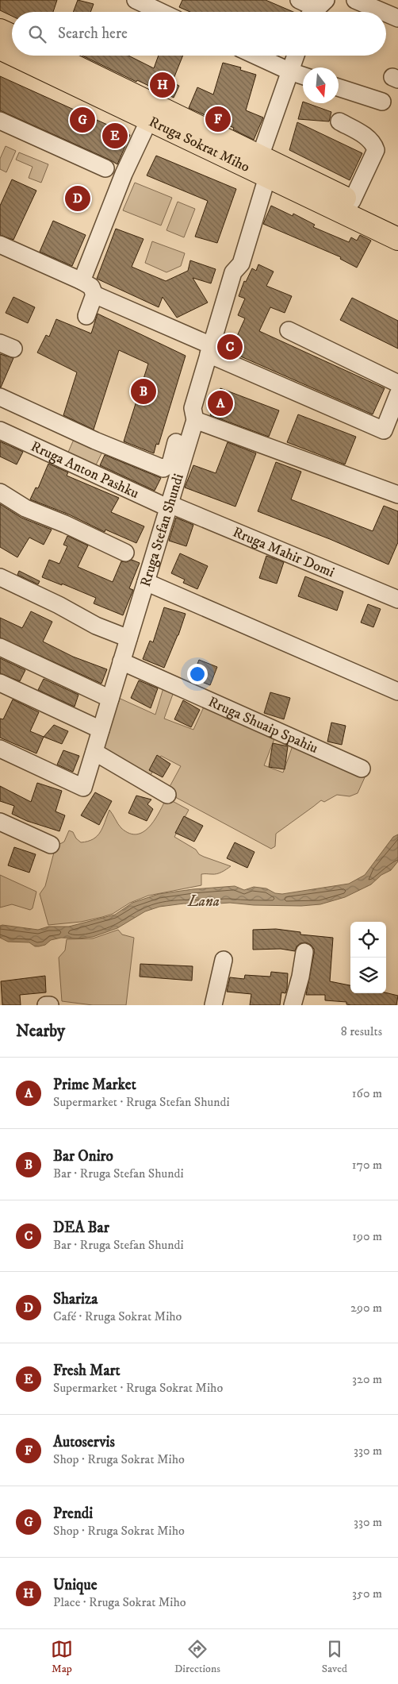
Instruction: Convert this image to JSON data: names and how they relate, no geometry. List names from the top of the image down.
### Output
{
  "streets": {
    "main road": ["Rruga Sokrat Miho"],
    "street": [
      "Rruga Anton Pashku",
      "Rruga Stefan Shundi",
      "Rruga Mahir Domi",
      "Rruga Shuaip Spahiu"
    ]
  },
  "crossings": [
    ["Rruga Sokrat Miho", "Rruga Stefan Shundi"],
    ["Rruga Anton Pashku", "Rruga Stefan Shundi"],
    ["Rruga Anton Pashku", "Rruga Mahir Domi"],
    ["Rruga Stefan Shundi", "Rruga Mahir Domi"],
    ["Rruga Stefan Shundi", "Rruga Shuaip Spahiu"]
  ],
  "water": ["Lana"],
  "north": "bottom",
  "page": {
    "search": "Search here",
    "pins": [
      "H",
      "F",
      "G",
      "E",
      "D",
      "C",
      "B",
      "A"
    ],
    "heading": ["Nearby", "8 results"],
    "list": [
      {
        "mark": "A",
        "name": "Prime Market",
        "note": "Supermarket · Rruga Stefan Shundi",
        "value": "160 m"
      },
      {
        "mark": "B",
        "name": "Bar Oniro",
        "note": "Bar · Rruga Stefan Shundi",
        "value": "170 m"
      },
      {
        "mark": "C",
        "name": "DEA Bar",
        "note": "Bar · Rruga Stefan Shundi",
        "value": "190 m"
      },
      {
        "mark": "D",
        "name": "Shariza",
        "note": "Café · Rruga Sokrat Miho",
        "value": "290 m"
      },
      {
        "mark": "E",
        "name": "Fresh Mart",
        "note": "Supermarket · Rruga Sokrat Miho",
        "value": "320 m"
      },
      {
        "mark": "F",
        "name": "Autoservis",
        "note": "Shop · Rruga Sokrat Miho",
        "value": "330 m"
      },
      {
        "mark": "G",
        "name": "Prendi",
        "note": "Shop · Rruga Sokrat Miho",
        "value": "330 m"
      },
      {
        "mark": "H",
        "name": "Unique",
        "note": "Place · Rruga Sokrat Miho",
        "value": "350 m"
      }
    ],
    "nav": ["Map", "Directions", "Saved"]
  }
}
